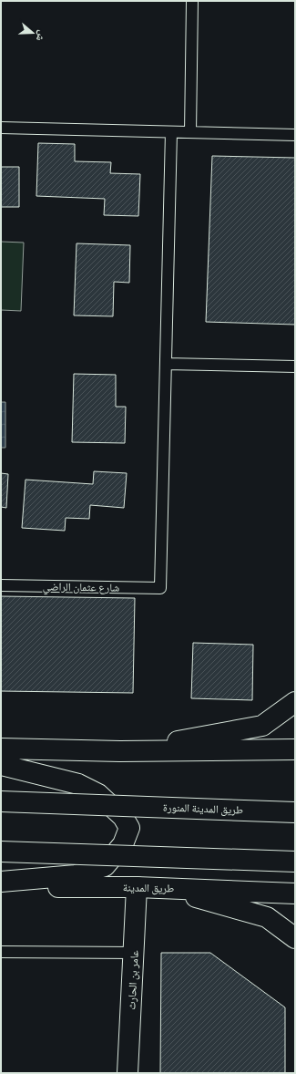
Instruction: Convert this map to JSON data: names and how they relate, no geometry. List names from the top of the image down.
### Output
{
  "streets": {
    "main road": ["طريق المدينة المنورة", "طريق المدينة", "عامر بن الحارث"],
    "lane": ["شارع عثمان الراضي"]
  },
  "crossings": [
    ["طريق المدينة", "عامر بن الحارث"]
  ],
  "north": "right"
}
